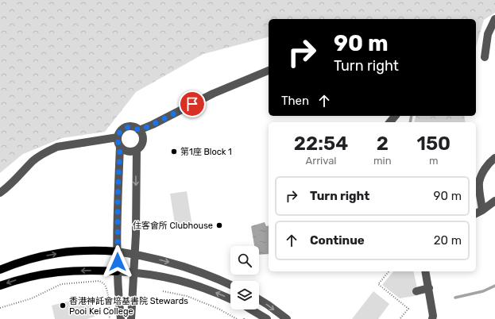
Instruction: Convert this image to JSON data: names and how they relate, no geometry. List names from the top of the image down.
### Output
{
  "places": ["第1座 Block 1", "住客會所 Clubhouse", "香港神託會培基書院 Stewards Pooi Kei College"],
  "page": {
    "turn": ["90 m", "Turn right"],
    "then": "Then",
    "eta": [
      "22:54",
      "Arrival",
      "2",
      "min",
      "150",
      "m"
    ],
    "list": [
      {
        "name": "Turn right",
        "value": "90 m"
      },
      {
        "name": "Continue",
        "value": "20 m"
      }
    ]
  }
}
